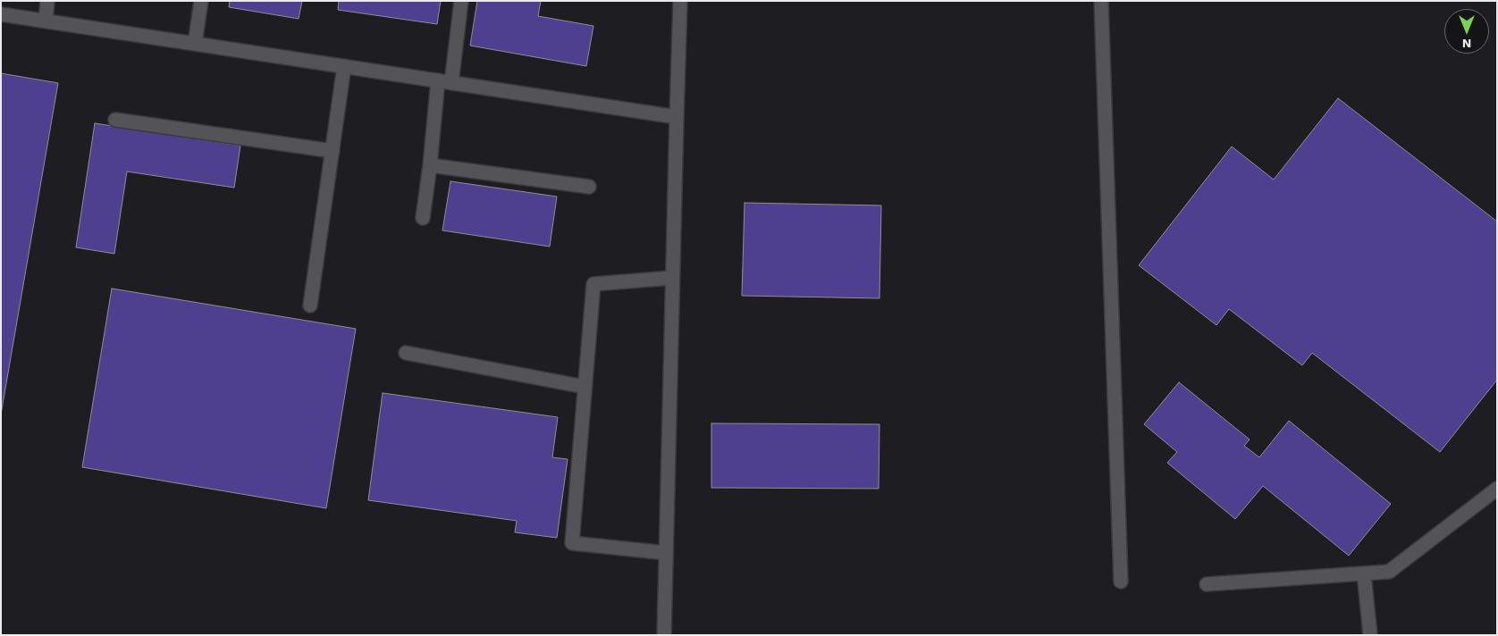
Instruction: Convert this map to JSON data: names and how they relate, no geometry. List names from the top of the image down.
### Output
{
  "north": "bottom"
}
